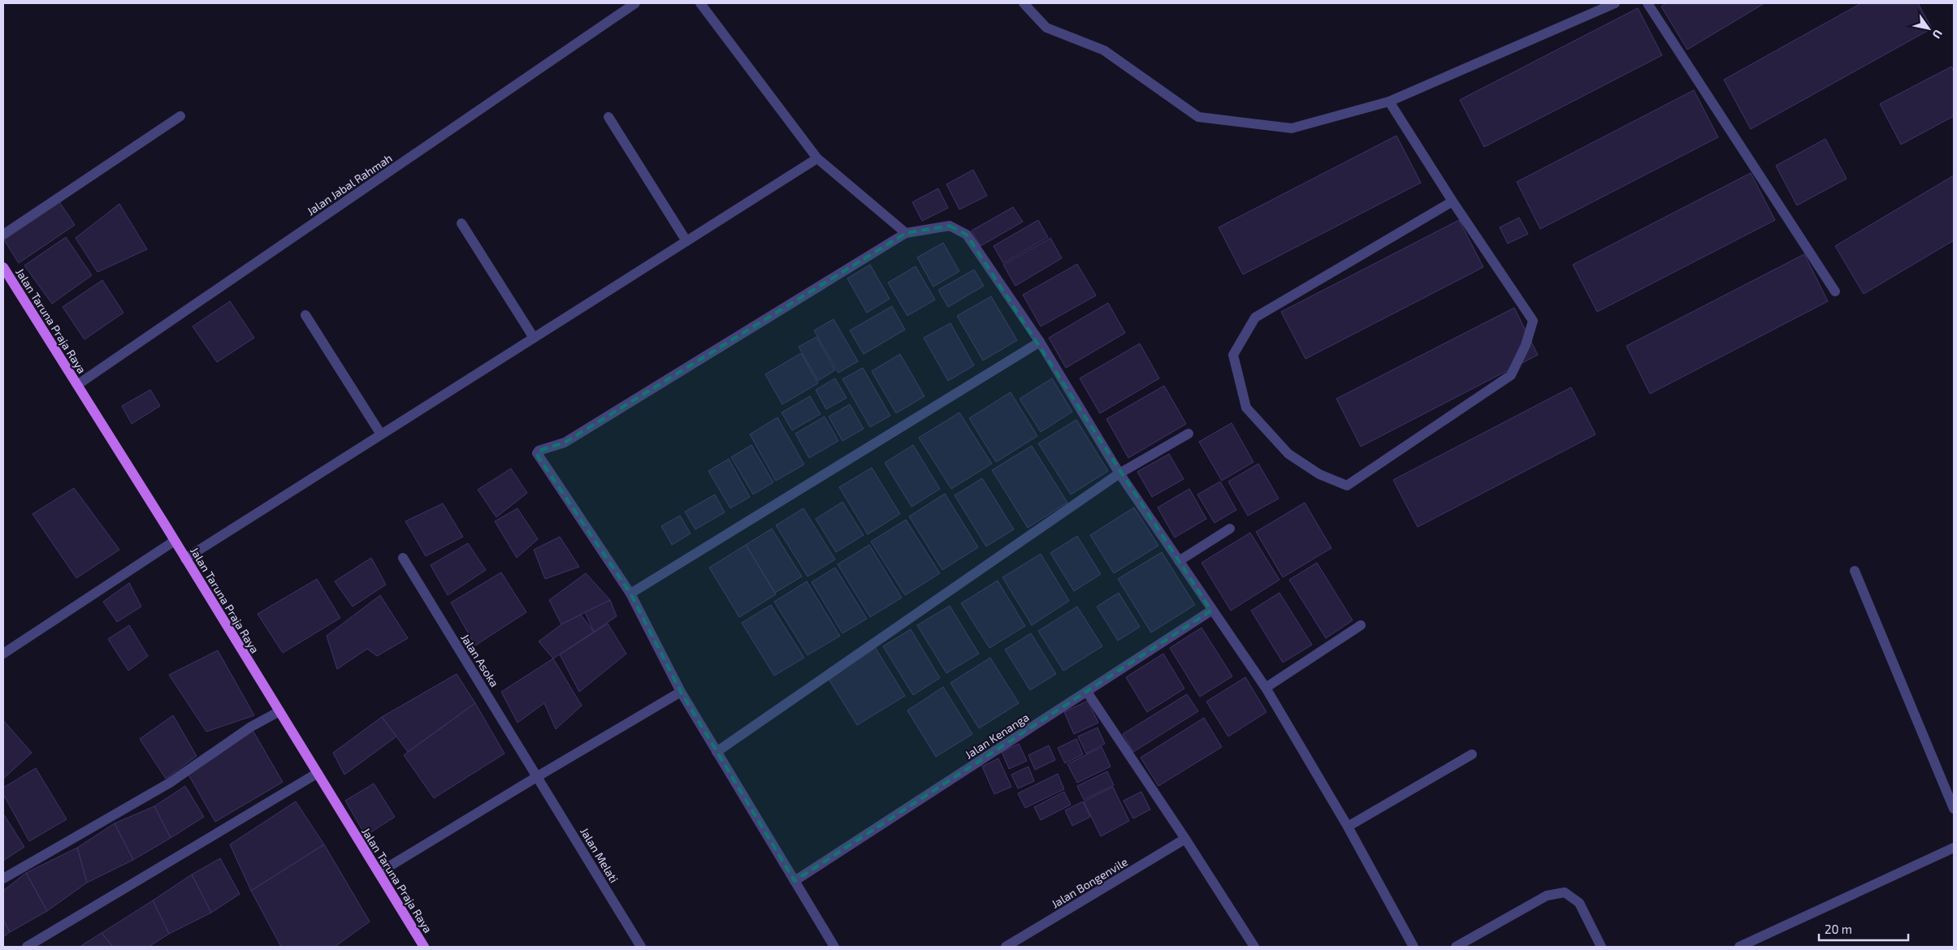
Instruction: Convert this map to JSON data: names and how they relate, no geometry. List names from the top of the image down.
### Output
{
  "streets": {
    "main road": ["Jalan Taruna Praja Raya"],
    "street": [
      "Jalan Jabal Rahmah",
      "Jalan Asoka",
      "Jalan Kenanga",
      "Jalan Melati",
      "Jalan Bongenvile"
    ]
  },
  "crossings": [
    ["Jalan Jabal Rahmah", "Jalan Taruna Praja Raya"],
    ["Jalan Asoka", "Jalan Melati"]
  ],
  "scale_bar": "20 m",
  "north": "bottom right"
}
